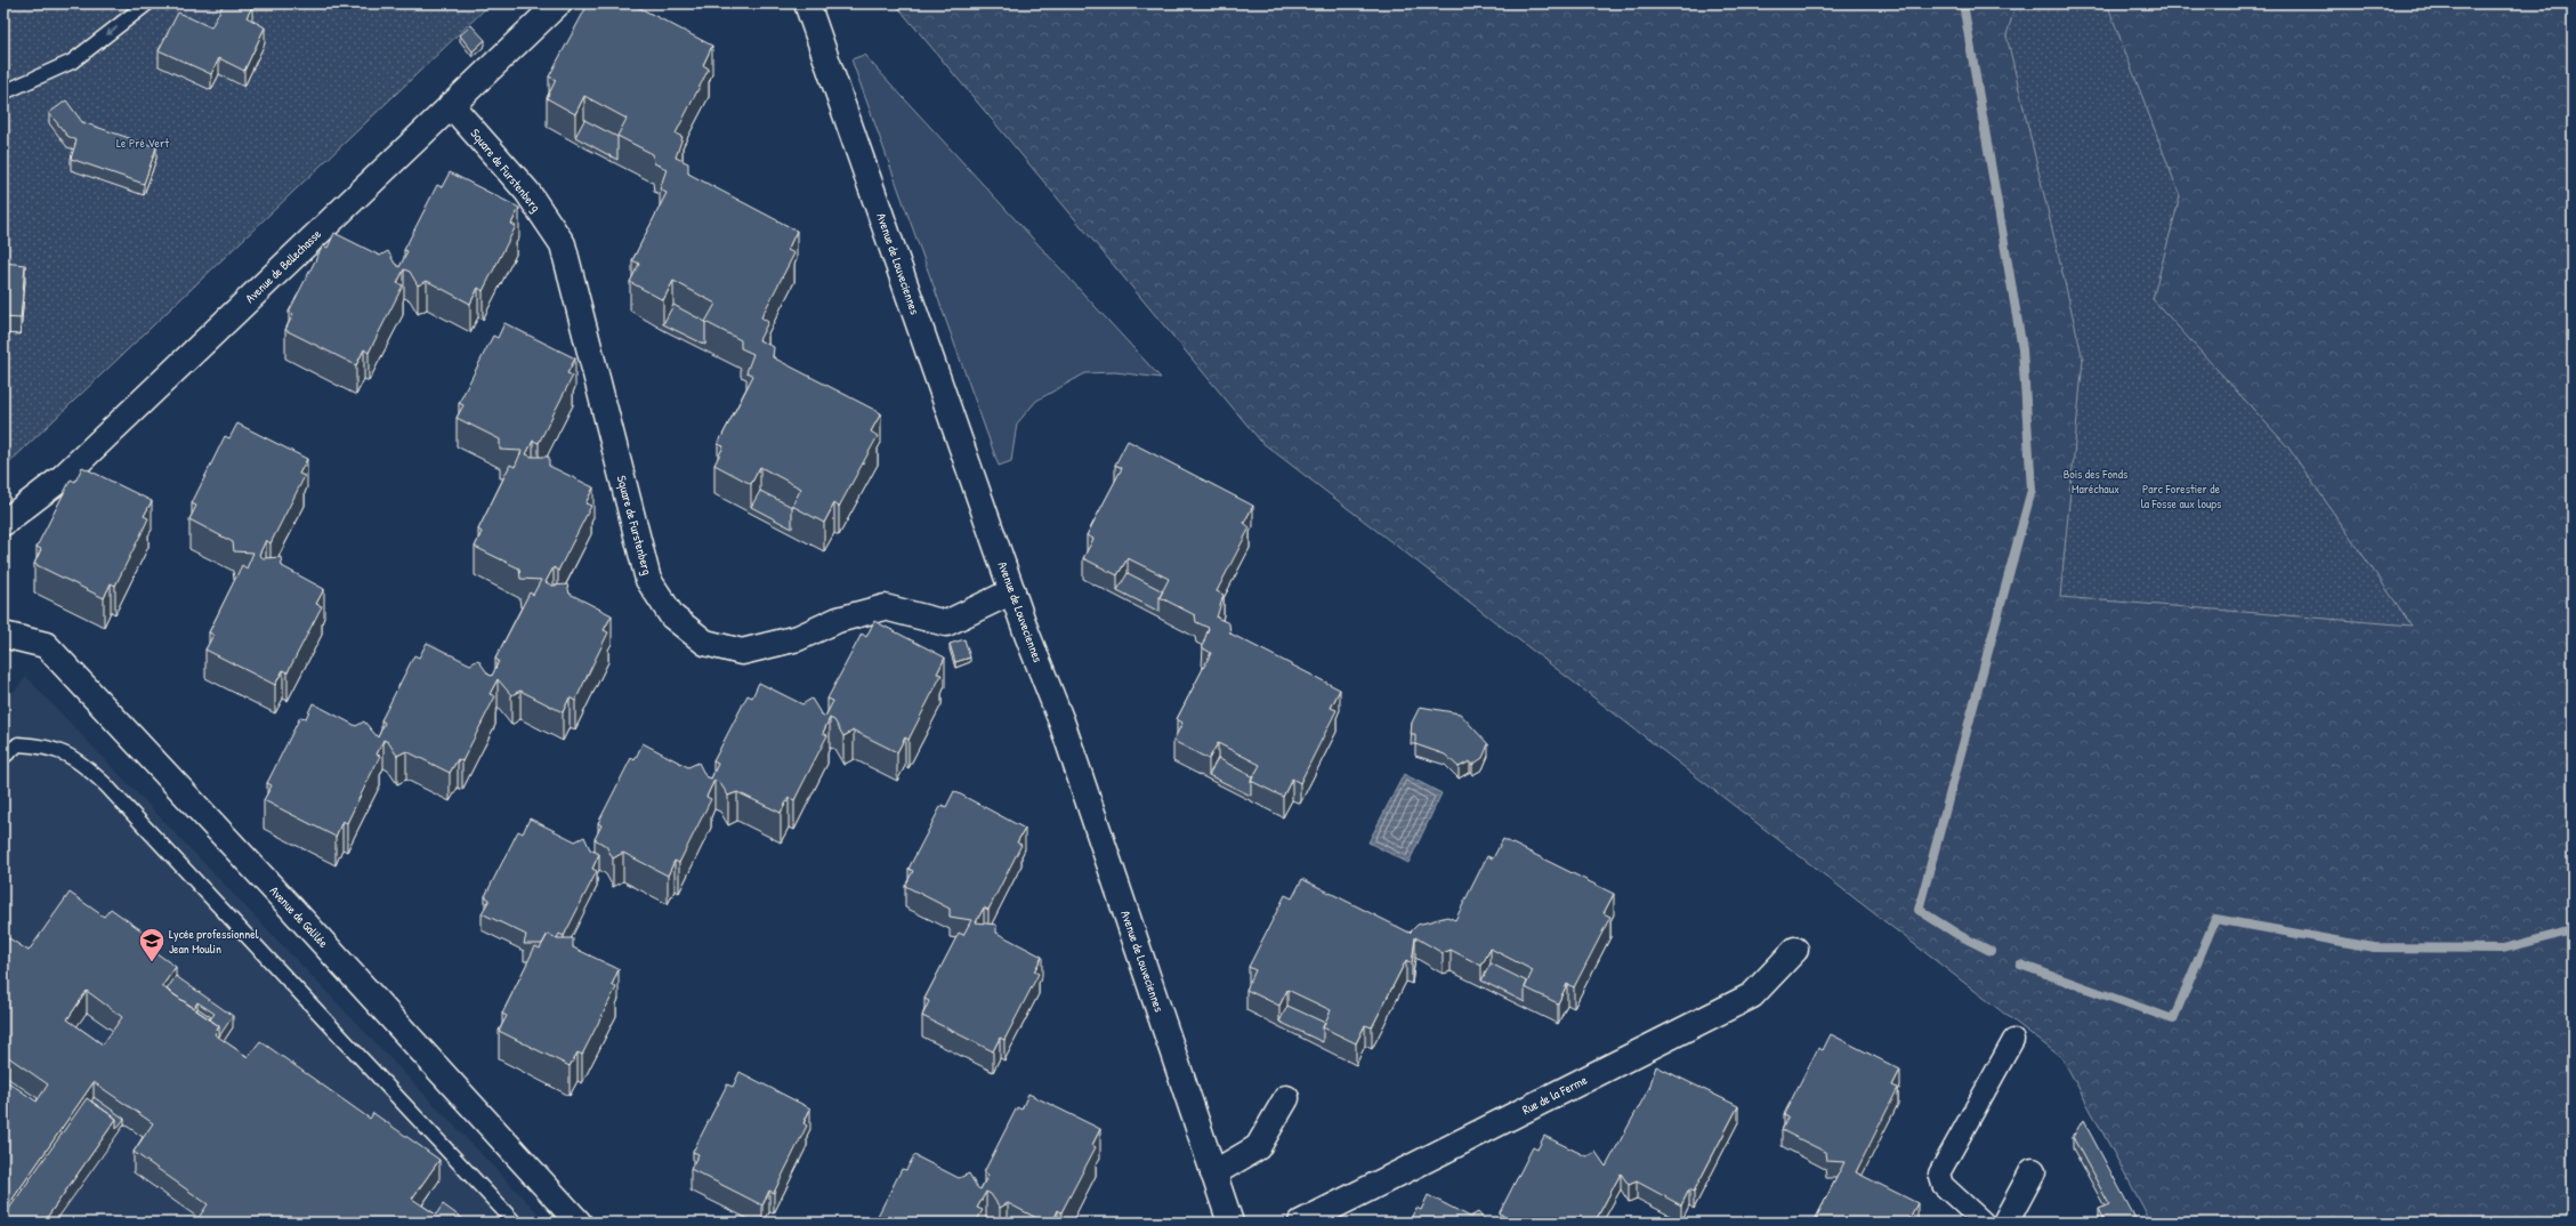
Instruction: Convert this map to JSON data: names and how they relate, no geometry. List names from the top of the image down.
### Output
{
  "streets": {
    "street": [
      "Square de Furstenberg",
      "Avenue de Louveciennes",
      "Avenue de Bellechasse",
      "Avenue de Galilée",
      "Rue de la Ferme"
    ]
  },
  "crossings": [
    ["Square de Furstenberg", "Avenue de Louveciennes"],
    ["Square de Furstenberg", "Avenue de Bellechasse"]
  ],
  "parks": ["Le Pré Vert", "Bois des Fonds Maréchaux", "Parc Forestier de la Fosse aux loups"],
  "places": {
    "school or university": ["Lycée professionnel Jean Moulin"]
  }
}
